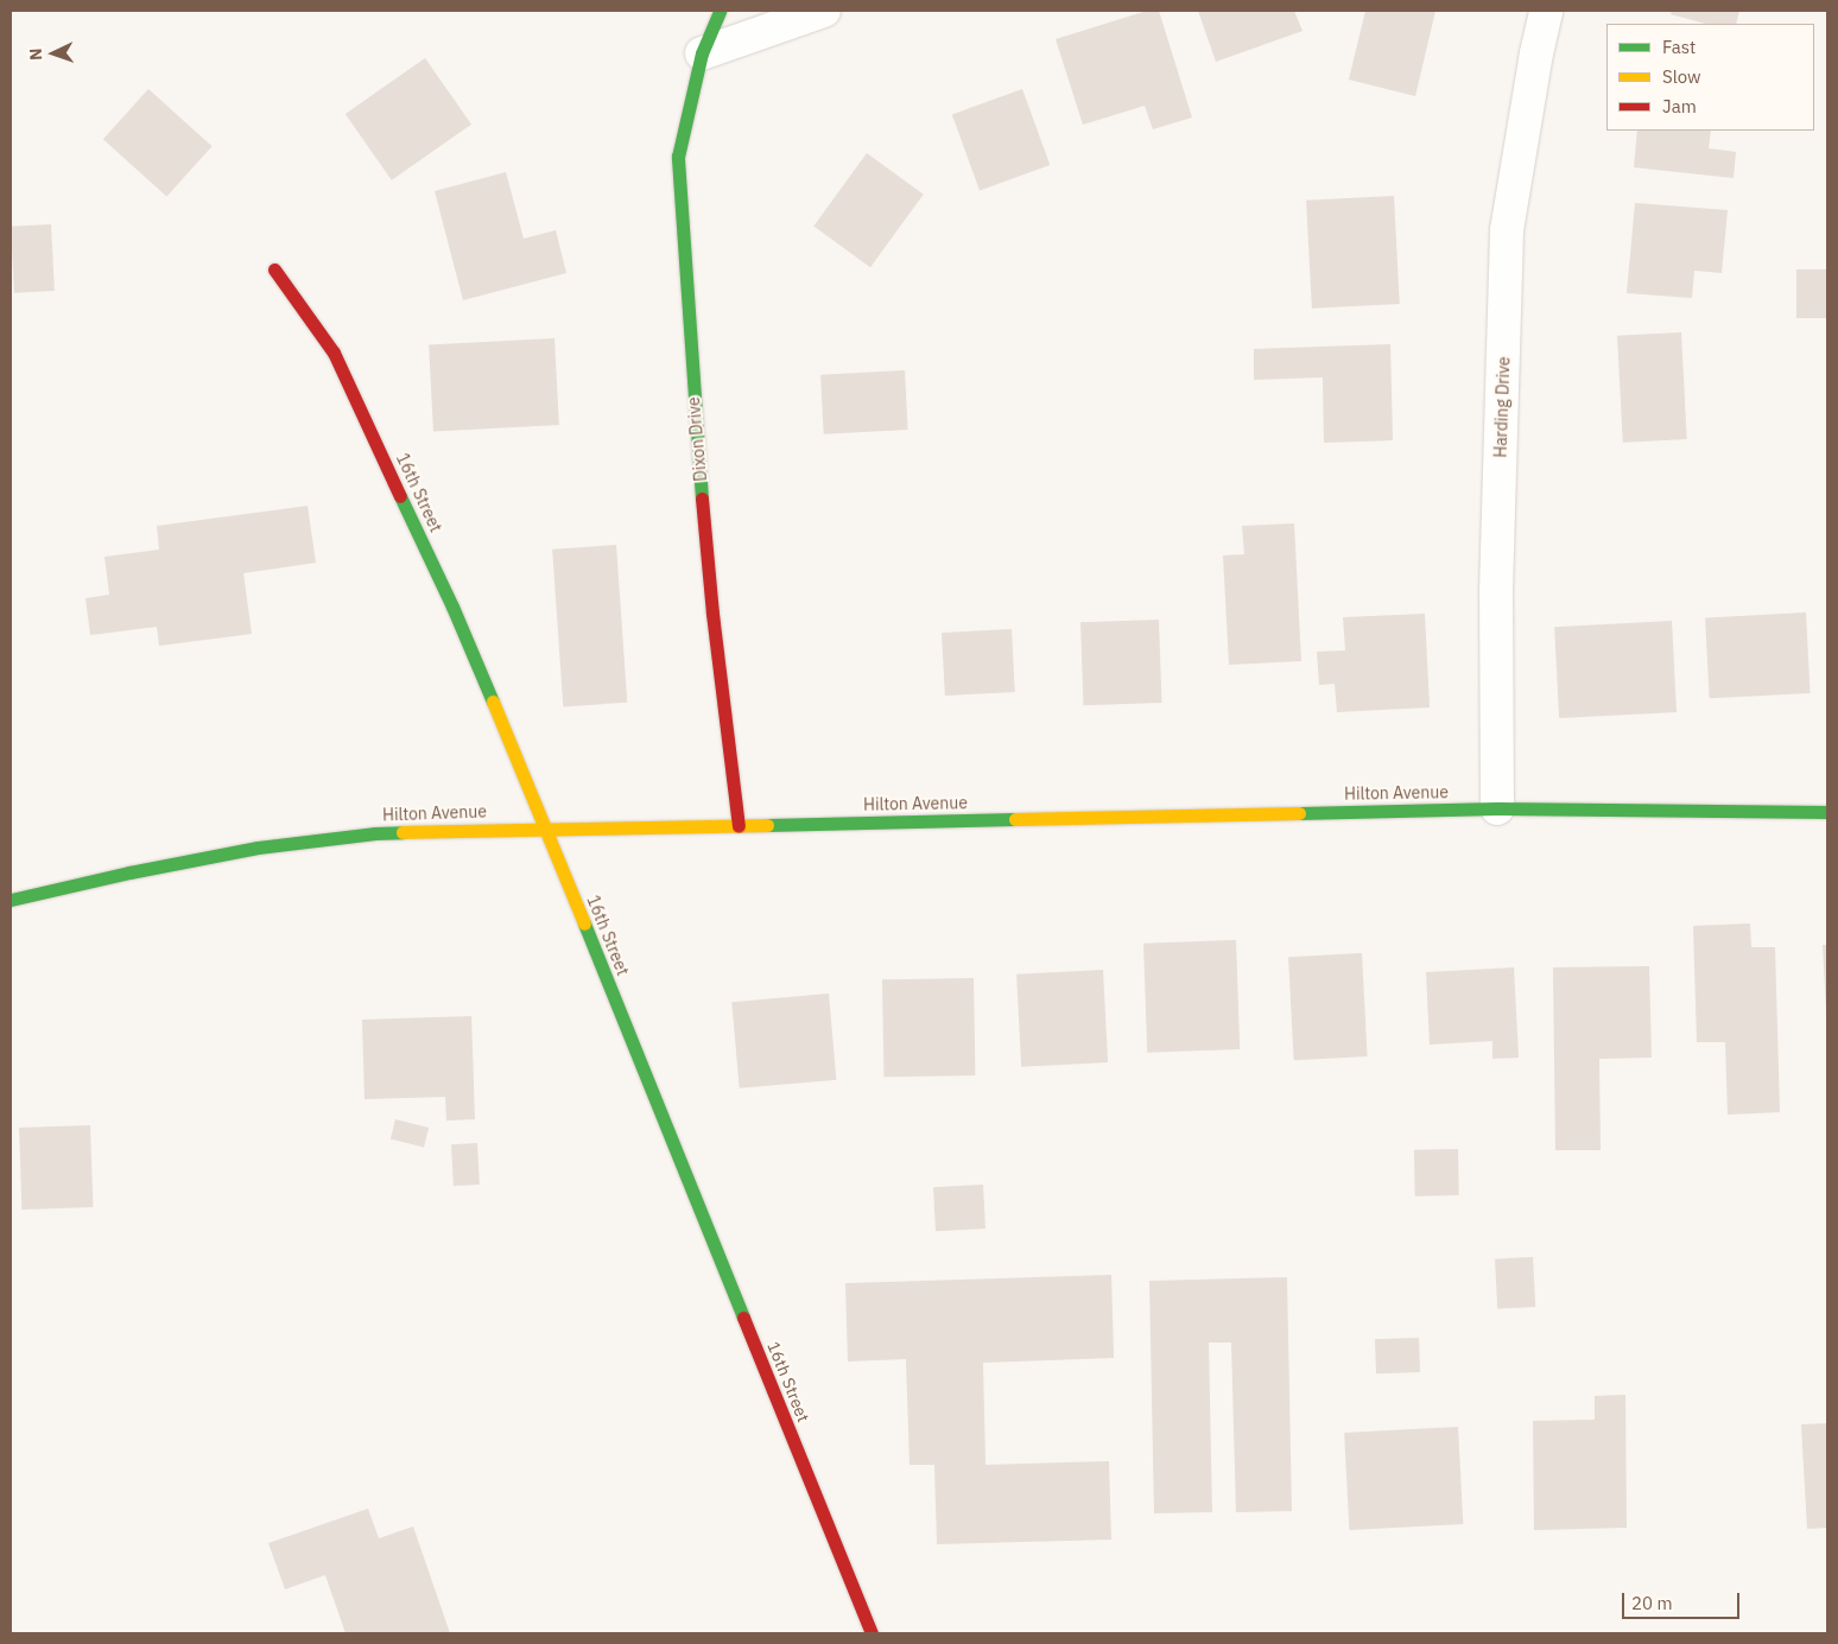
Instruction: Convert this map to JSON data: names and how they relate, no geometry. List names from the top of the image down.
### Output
{
  "streets": {
    "street": [
      "Harding Drive",
      "Dixon Drive",
      "16th Street",
      "Hilton Avenue"
    ]
  },
  "crossings": [
    ["Harding Drive", "Hilton Avenue"],
    ["Dixon Drive", "Hilton Avenue"],
    ["16th Street", "Hilton Avenue"]
  ],
  "legend": ["Fast", "Slow", "Jam"],
  "scale_bar": "20 m",
  "north": "left"
}
